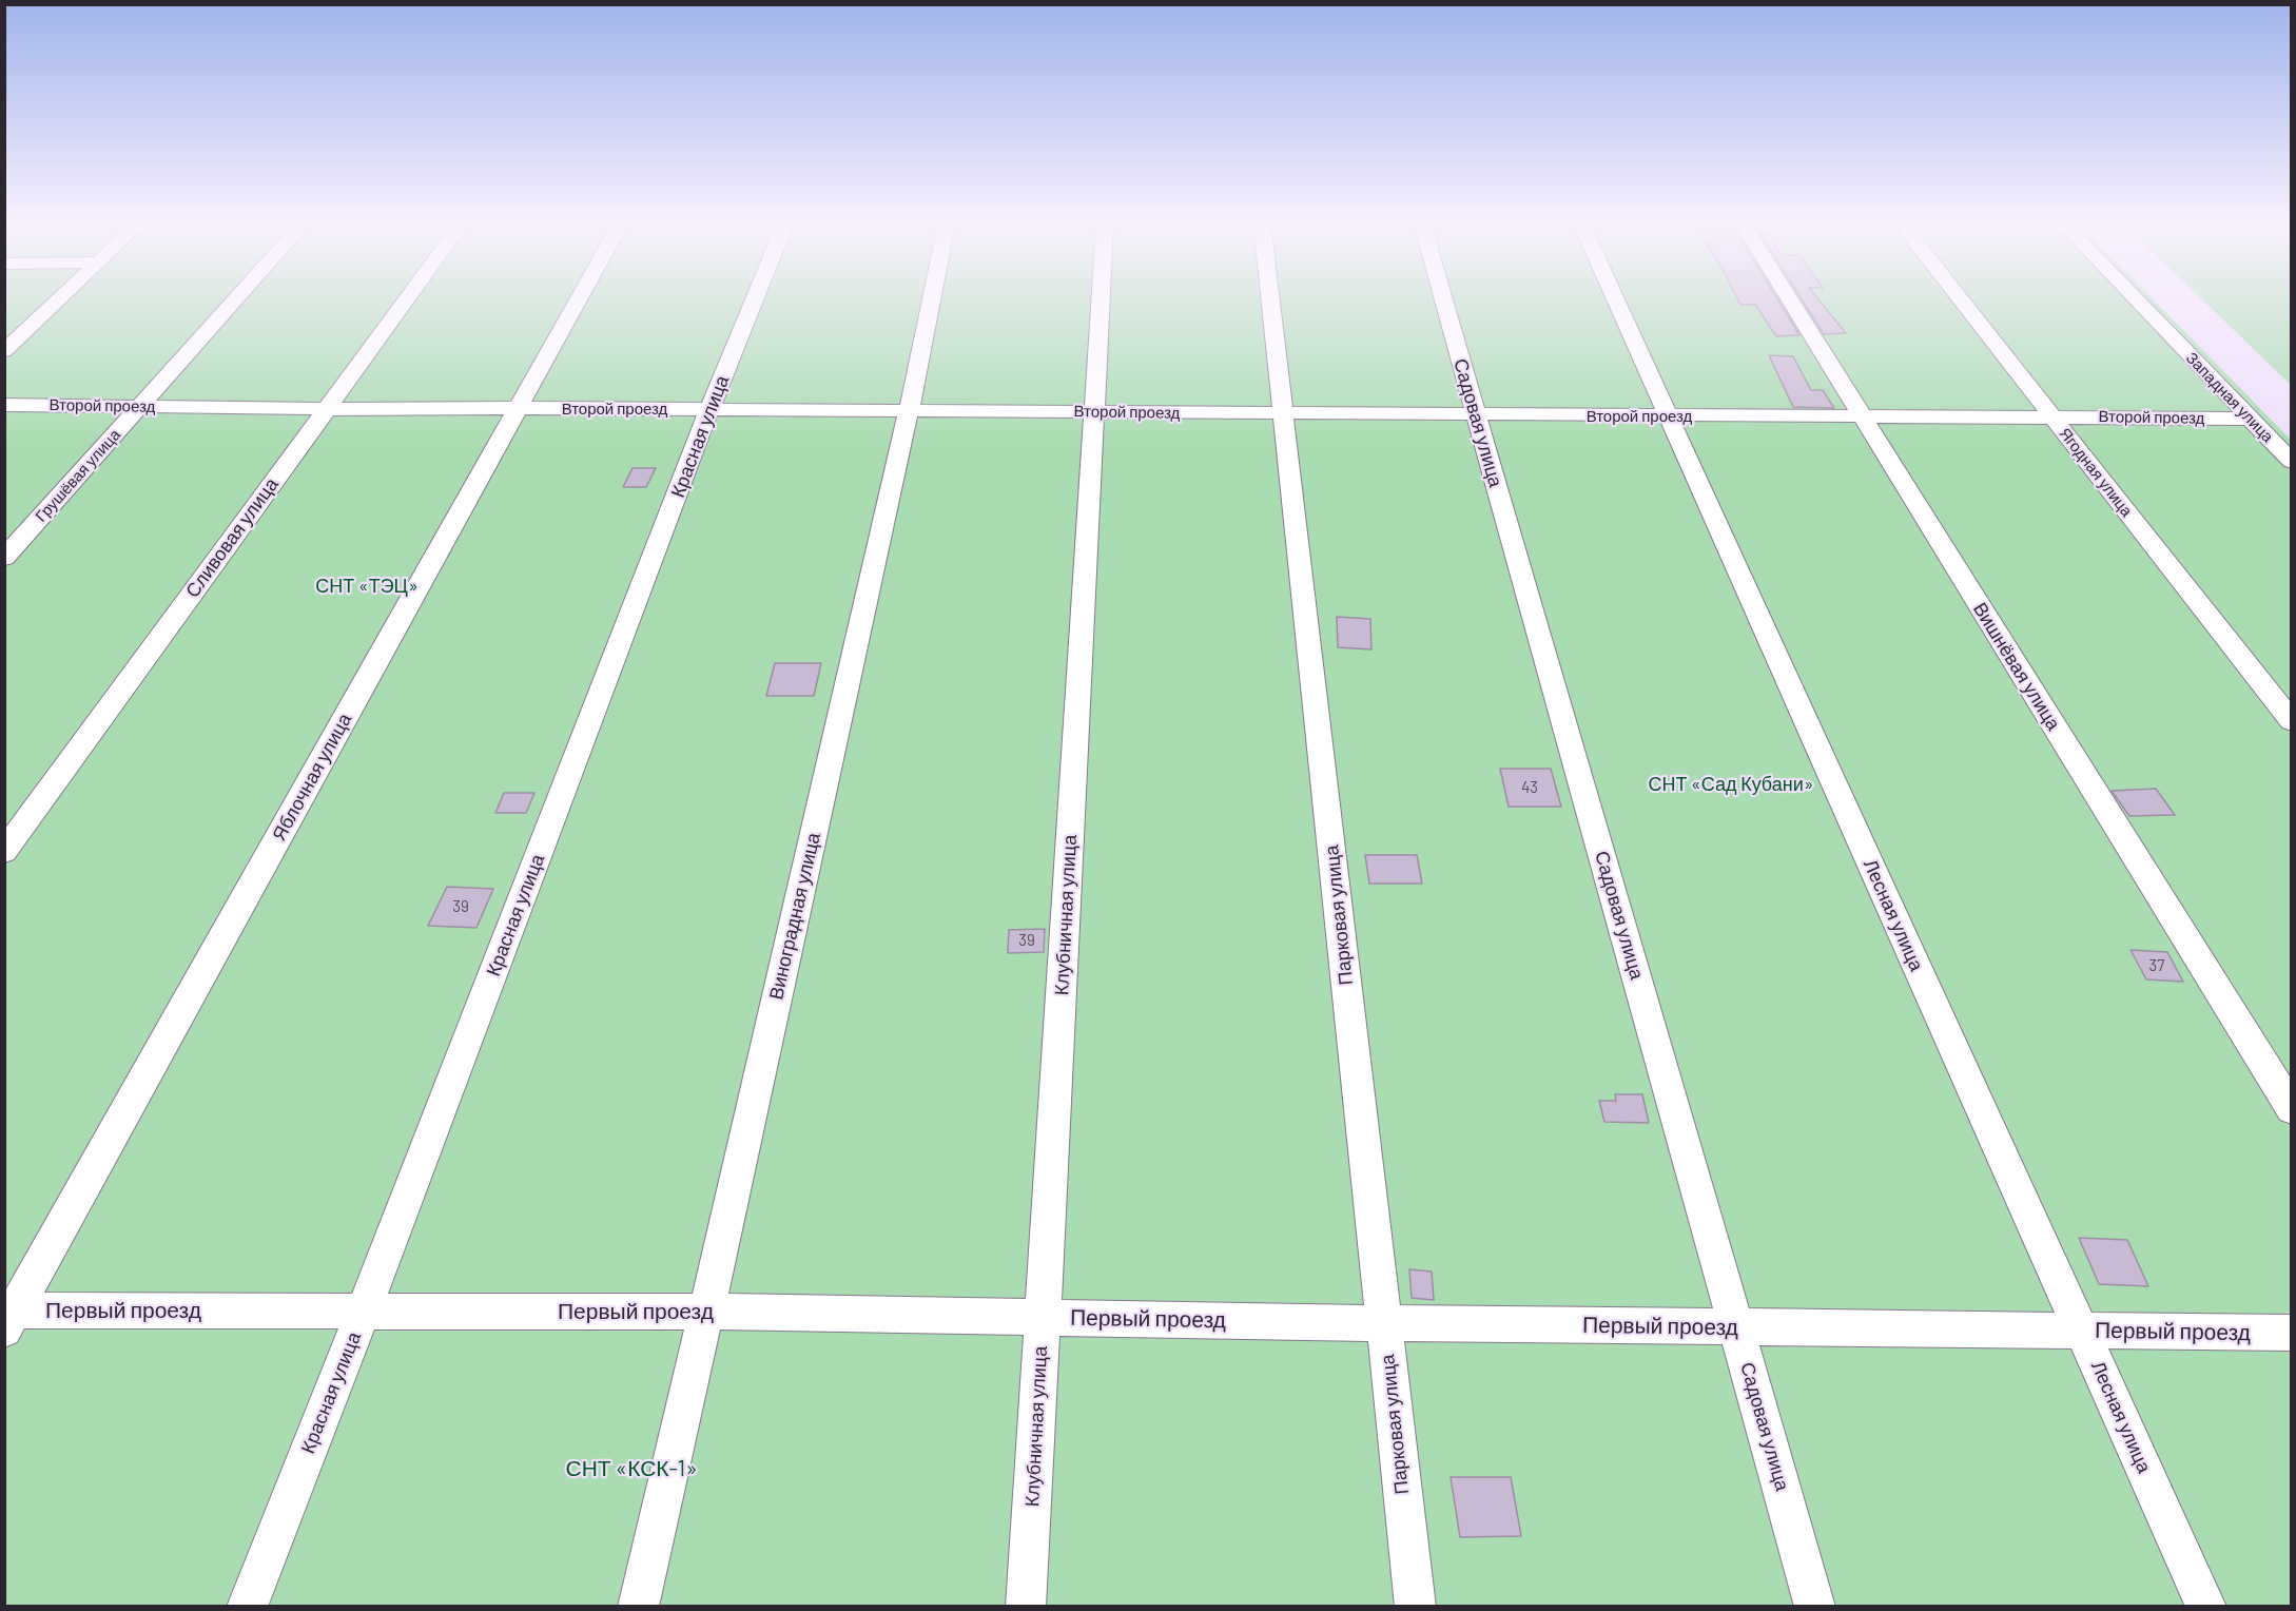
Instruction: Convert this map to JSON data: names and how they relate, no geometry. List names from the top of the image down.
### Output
{
  "streets": {
    "street": [
      "Западная улица",
      "Второй проезд",
      "Садовая улица",
      "Красная улица",
      "Ягодная улица",
      "Грушёвая улица",
      "Сливовая улица",
      "Вишнёвая улица",
      "Яблочная улица",
      "Клубничная улица",
      "Парковая улица",
      "Лесная улица",
      "Виноградная улица",
      "Первый проезд"
    ]
  },
  "crossings": [
    ["Западная улица", "Второй проезд"],
    ["Второй проезд", "Садовая улица"],
    ["Второй проезд", "Красная улица"],
    ["Второй проезд", "Ягодная улица"],
    ["Второй проезд", "Грушёвая улица"],
    ["Второй проезд", "Сливовая улица"],
    ["Второй проезд", "Вишнёвая улица"],
    ["Второй проезд", "Яблочная улица"],
    ["Второй проезд", "Клубничная улица"],
    ["Второй проезд", "Парковая улица"],
    ["Второй проезд", "Лесная улица"],
    ["Второй проезд", "Виноградная улица"],
    ["Садовая улица", "Первый проезд"],
    ["Красная улица", "Первый проезд"],
    ["Яблочная улица", "Первый проезд"],
    ["Клубничная улица", "Первый проезд"],
    ["Парковая улица", "Первый проезд"],
    ["Лесная улица", "Первый проезд"],
    ["Виноградная улица", "Первый проезд"]
  ],
  "parks": ["СНТ «ТЭЦ»", "СНТ «Сад Кубани»", "СНТ «КСК-1»"],
  "house_numbers": [
    "43",
    "39",
    "39",
    "37"
  ]
}
